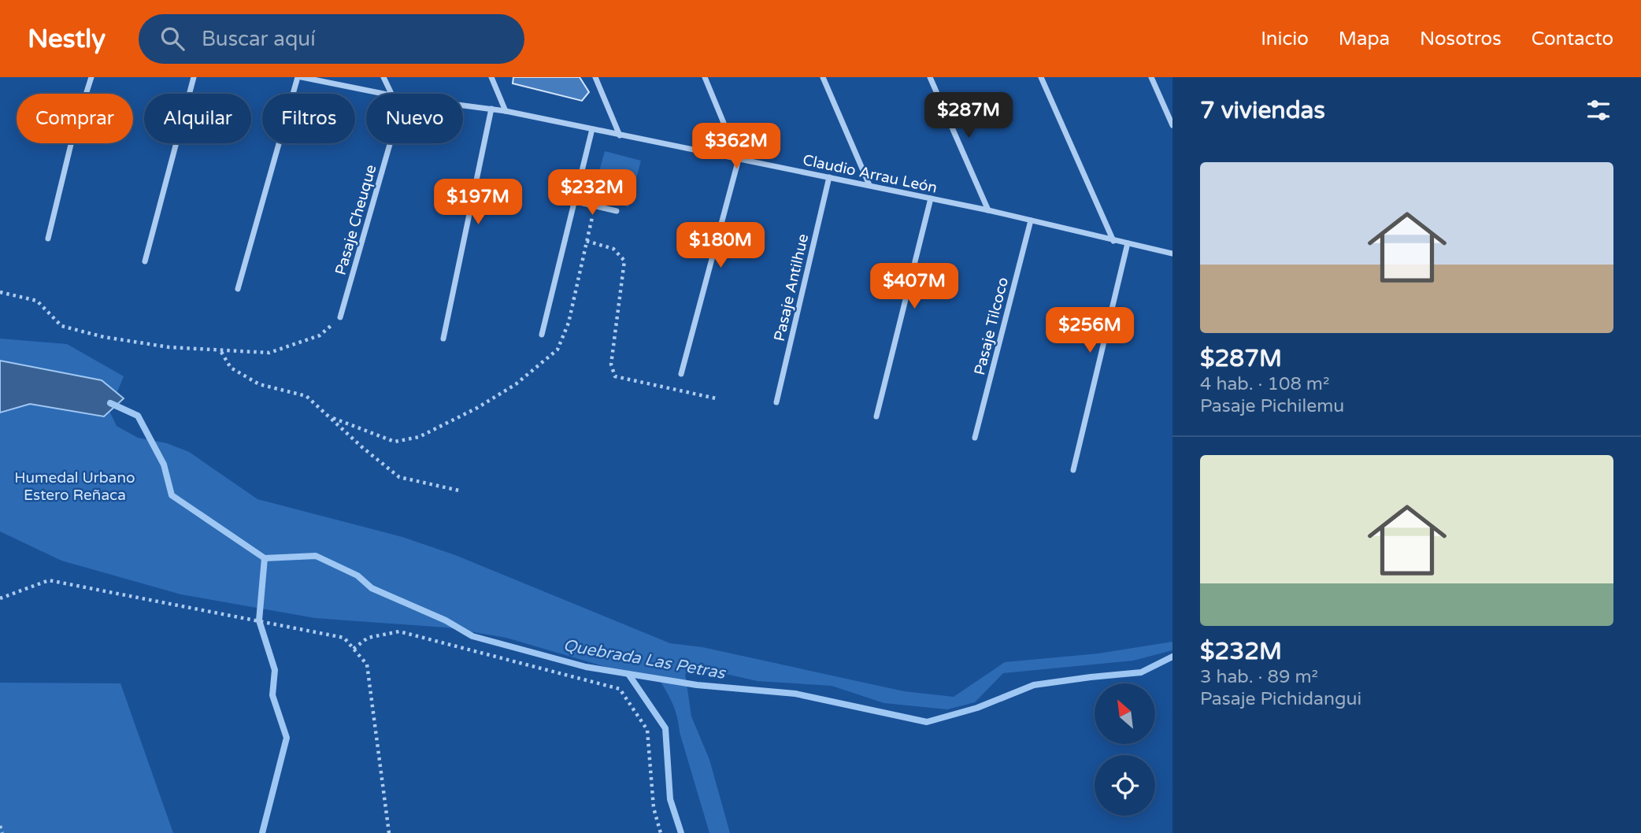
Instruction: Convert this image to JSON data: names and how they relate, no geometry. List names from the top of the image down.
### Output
{
  "streets": {
    "street": [
      "Claudio Arrau León",
      "Pasaje Cheuque",
      "Pasaje Antilhue",
      "Pasaje Tilcoco"
    ]
  },
  "crossings": [
    ["Claudio Arrau León", "Pasaje Antilhue"],
    ["Claudio Arrau León", "Pasaje Tilcoco"]
  ],
  "water": ["Quebrada Las Petras"],
  "parks": ["Humedal Urbano Estero Reñaca"],
  "north": "top left",
  "page": {
    "header": "Nestly",
    "search": "Buscar aquí",
    "nav": [
      "Inicio",
      "Mapa",
      "Nosotros",
      "Contacto"
    ],
    "heading": "7 viviendas",
    "price": [
      "$287M",
      "$362M",
      "$232M",
      "$197M",
      "$180M",
      "$407M",
      "$256M"
    ],
    "chip": [
      "Comprar",
      "Alquilar",
      "Filtros",
      "Nuevo"
    ],
    "list": [
      {
        "name": "$287M",
        "note": "4 hab. · 108 m² · Pasaje Pichilemu"
      },
      {
        "name": "$232M",
        "note": "3 hab. · 89 m² · Pasaje Pichidangui"
      }
    ]
  }
}
